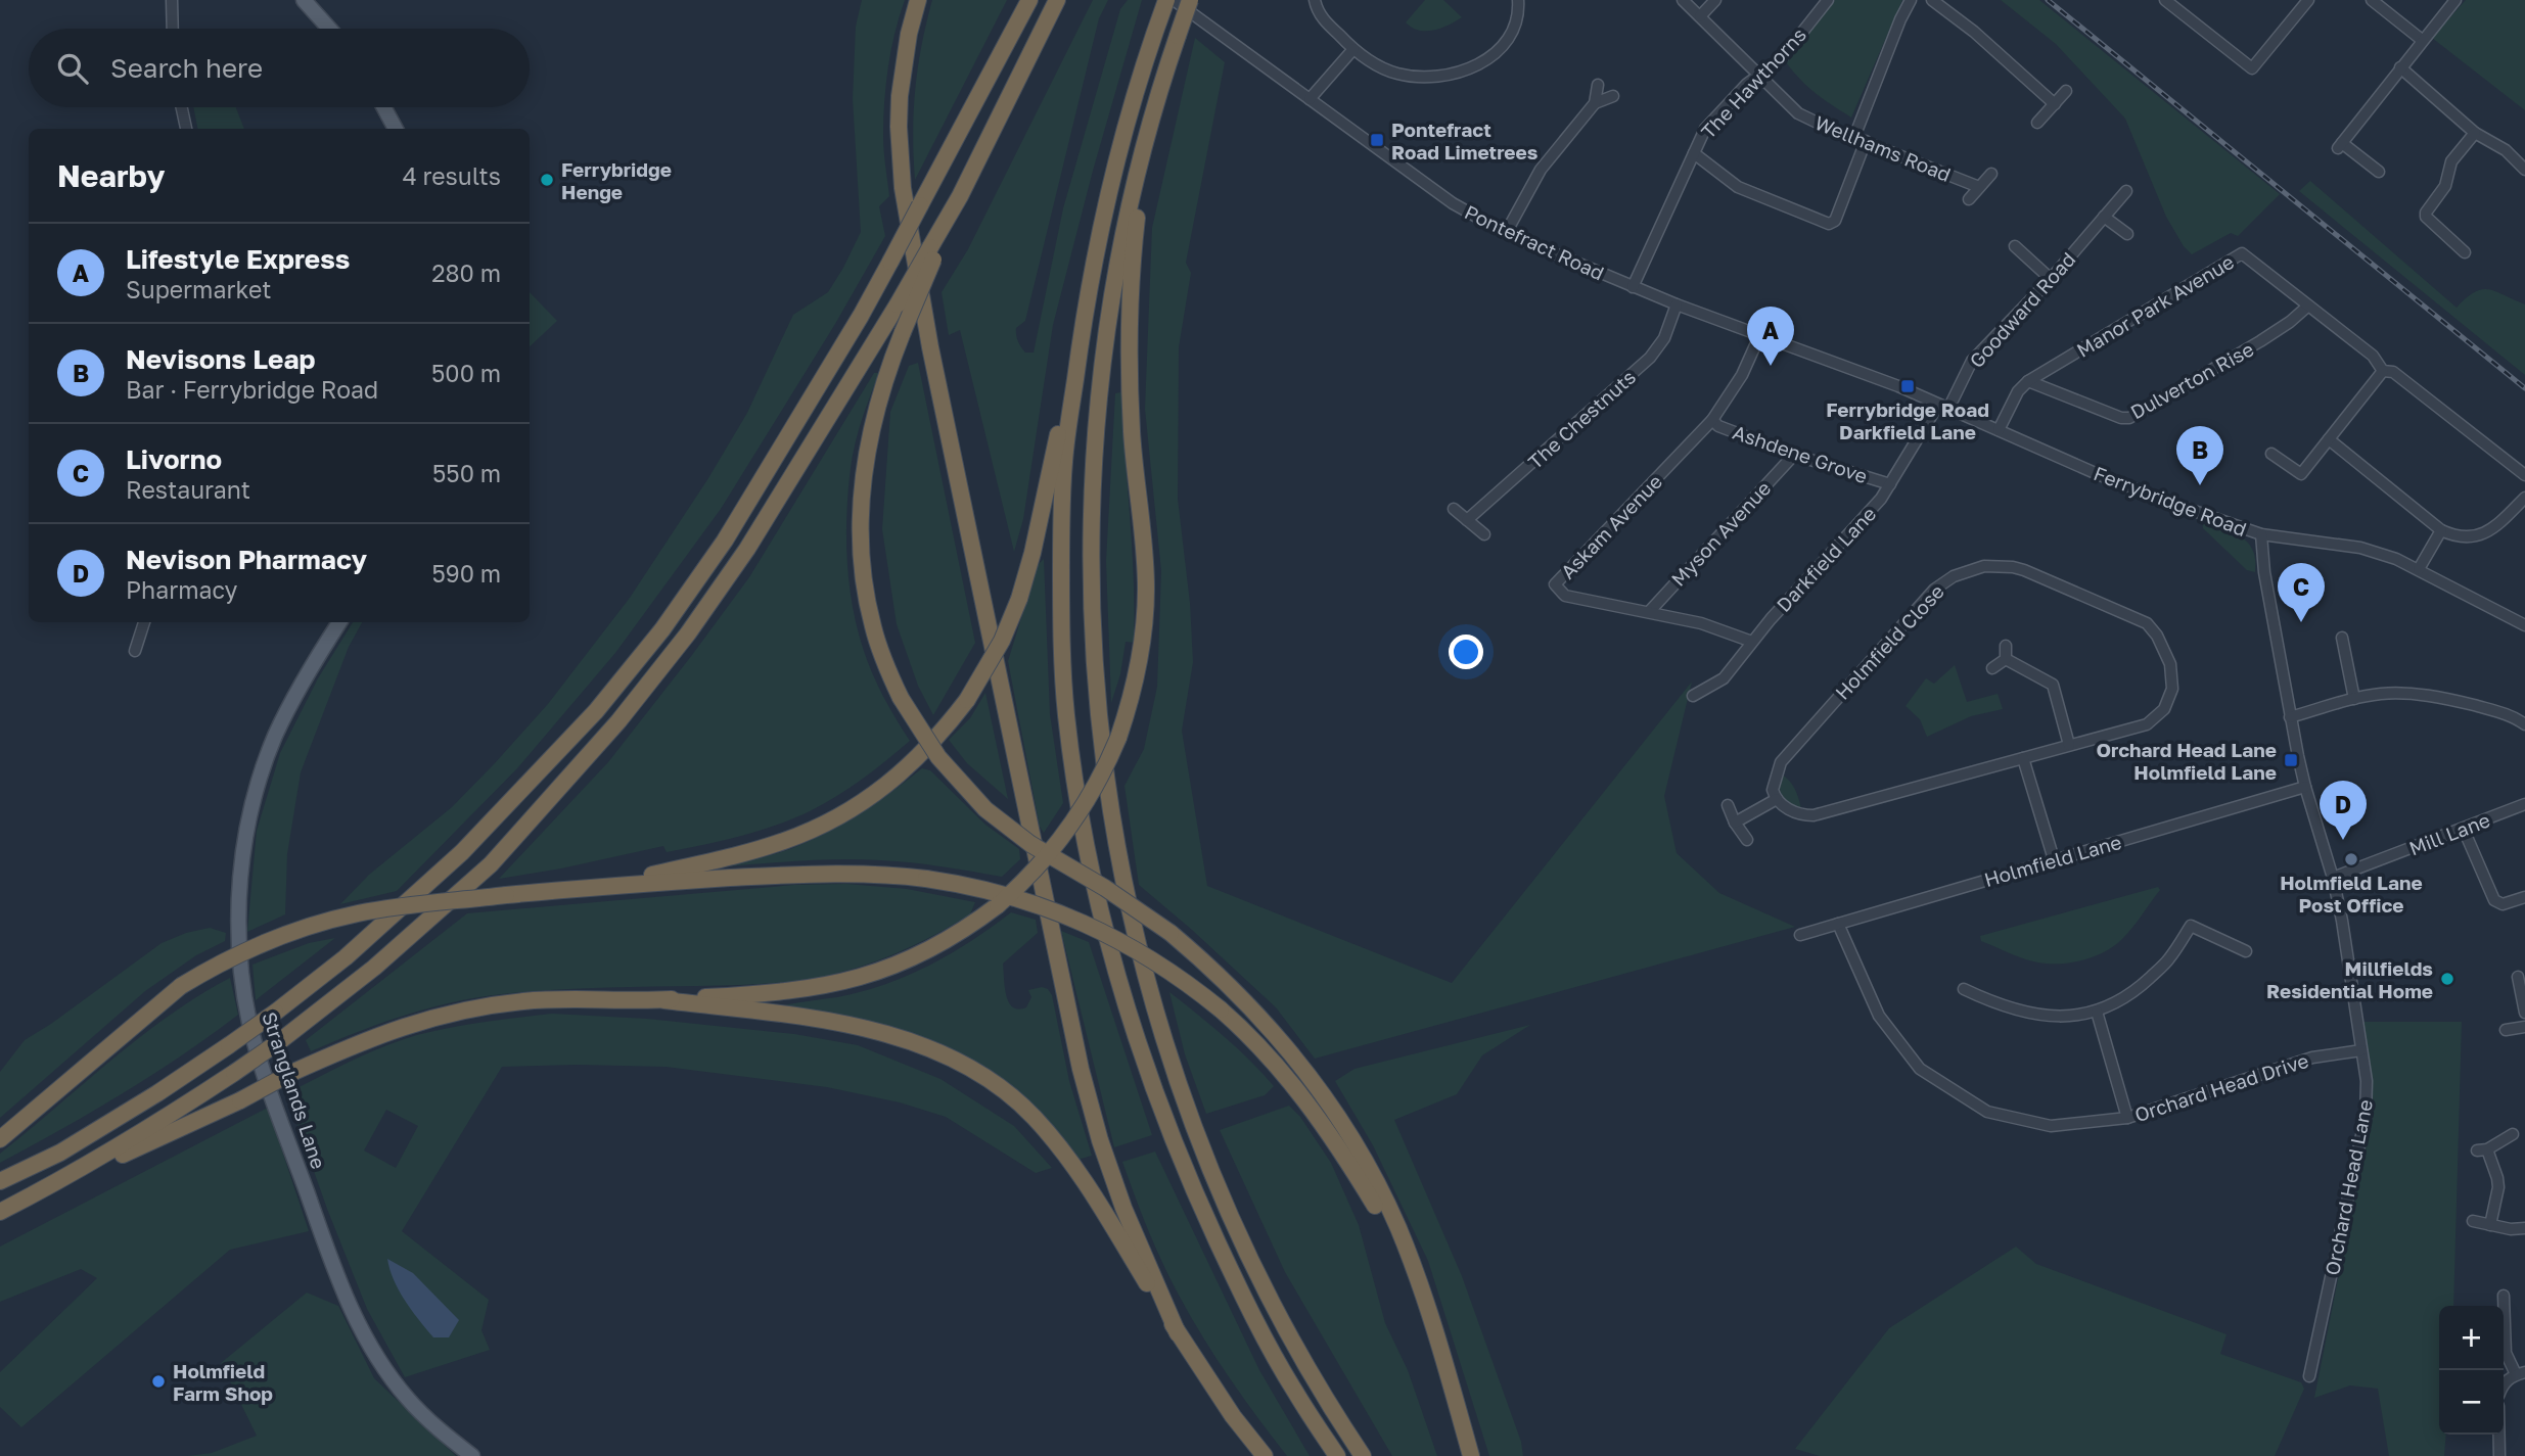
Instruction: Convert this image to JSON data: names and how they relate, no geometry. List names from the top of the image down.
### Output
{
  "streets": {
    "main road": ["Stranglands Lane"],
    "street": [
      "The Hawthorns",
      "Wellhams Road",
      "Pontefract Road",
      "Manor Park Avenue",
      "Goodward Road",
      "Dulverton Rise",
      "The Chestnuts",
      "Ashdene Grove",
      "Ferrybridge Road",
      "Askam Avenue",
      "Myson Avenue",
      "Darkfield Lane",
      "Holmfield Close",
      "Mill Lane",
      "Holmfield Lane",
      "Orchard Head Drive",
      "Orchard Head Lane"
    ]
  },
  "crossings": [
    ["The Hawthorns", "Wellhams Road"],
    ["The Hawthorns", "Pontefract Road"],
    ["Pontefract Road", "Goodward Road"],
    ["Pontefract Road", "The Chestnuts"],
    ["Pontefract Road", "Ferrybridge Road"],
    ["Pontefract Road", "Askam Avenue"],
    ["Pontefract Road", "Darkfield Lane"],
    ["Manor Park Avenue", "Dulverton Rise"],
    ["Manor Park Avenue", "Ferrybridge Road"],
    ["Goodward Road", "Ferrybridge Road"],
    ["Goodward Road", "Darkfield Lane"],
    ["Ashdene Grove", "Askam Avenue"],
    ["Ashdene Grove", "Myson Avenue"],
    ["Ashdene Grove", "Darkfield Lane"],
    ["Ferrybridge Road", "Darkfield Lane"],
    ["Ferrybridge Road", "Orchard Head Lane"],
    ["Askam Avenue", "Myson Avenue"],
    ["Askam Avenue", "Darkfield Lane"],
    ["Mill Lane", "Orchard Head Lane"],
    ["Holmfield Lane", "Orchard Head Drive"],
    ["Holmfield Lane", "Orchard Head Lane"],
    ["Orchard Head Drive", "Orchard Head Lane"]
  ],
  "places": {
    "transit": ["Pontefract Road Limetrees", "Ferrybridge Road Darkfield Lane", "Orchard Head Lane Holmfield Lane"],
    "other": [
      "Ferrybridge Henge",
      "Holmfield Lane Post Office",
      "Millfields Residential Home",
      "Holmfield Farm Shop"
    ]
  },
  "page": {
    "search": "Search here",
    "heading": ["Nearby", "4 results"],
    "list": [
      {
        "mark": "A",
        "name": "Lifestyle Express",
        "note": "Supermarket",
        "value": "280 m"
      },
      {
        "mark": "B",
        "name": "Nevisons Leap",
        "note": "Bar · Ferrybridge Road",
        "value": "500 m"
      },
      {
        "mark": "C",
        "name": "Livorno",
        "note": "Restaurant",
        "value": "550 m"
      },
      {
        "mark": "D",
        "name": "Nevison Pharmacy",
        "note": "Pharmacy",
        "value": "590 m"
      }
    ],
    "pins": [
      "A",
      "B",
      "C",
      "D"
    ],
    "map_buttons": ["+", "−"]
  }
}
